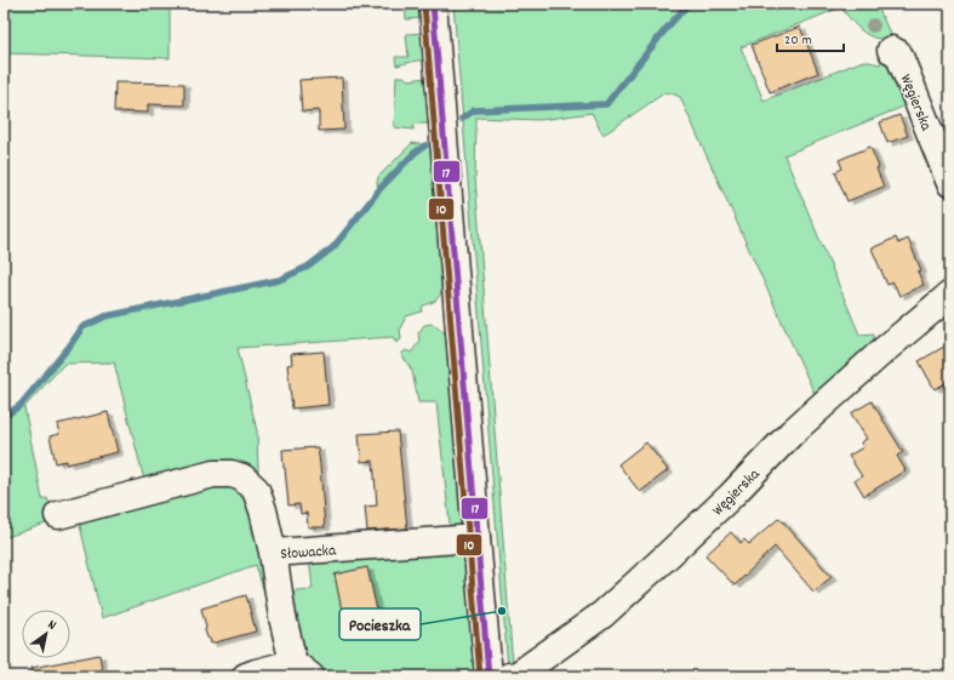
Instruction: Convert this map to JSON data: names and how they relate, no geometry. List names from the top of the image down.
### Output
{
  "streets": {
    "street": ["Węgierska", "Słowacka"]
  },
  "places": ["Pocieszka"],
  "lines": ["transit line 17", "transit line 10"],
  "scale_bar": "20 m",
  "north": "top right"
}
